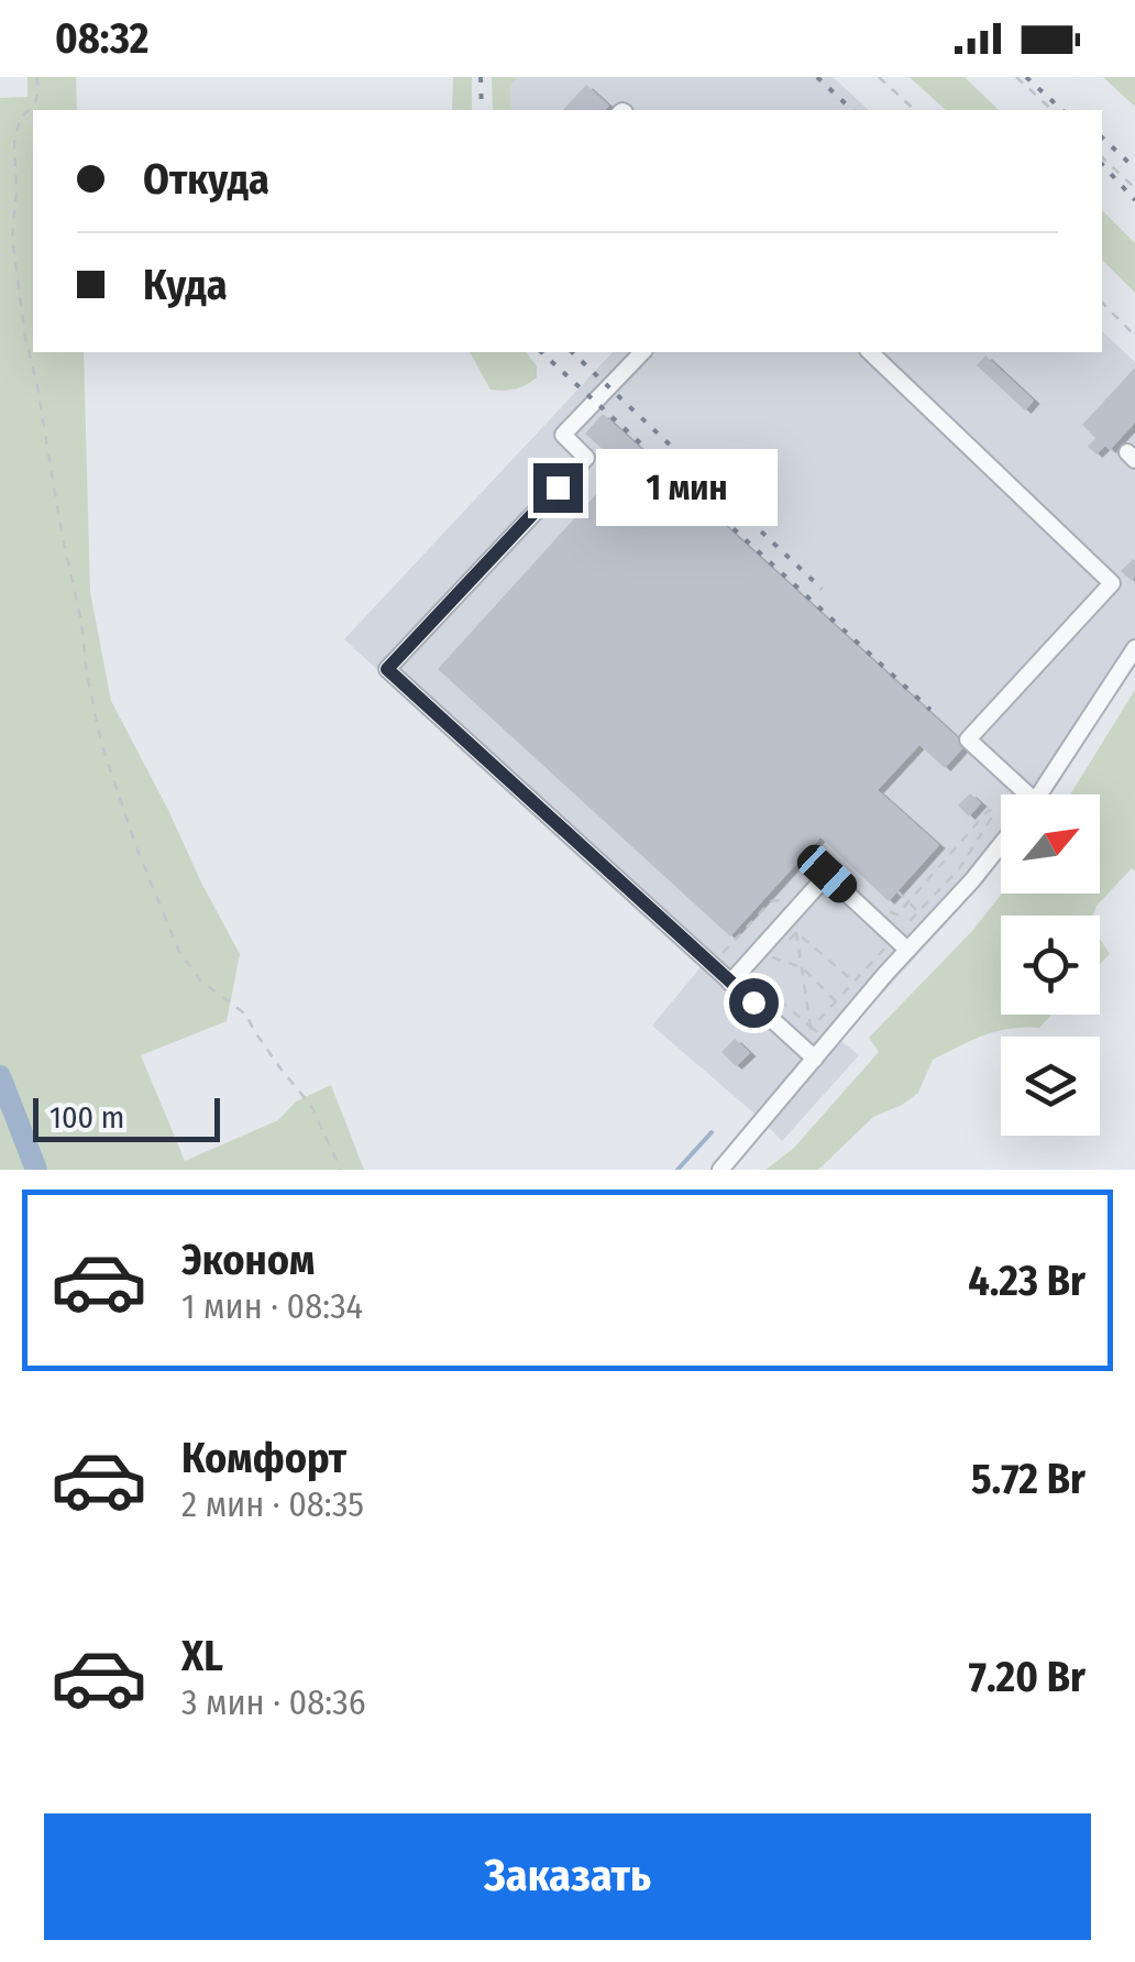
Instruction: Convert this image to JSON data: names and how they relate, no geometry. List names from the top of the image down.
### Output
{
  "scale_bar": "100 m",
  "north": "top right",
  "page": {
    "status": "08:32",
    "banner": ["Откуда", "Куда"],
    "bubble": "1 мин",
    "scale": "100 m",
    "list": [
      {
        "name": "Эконом",
        "note": "1 мин · 08:34",
        "value": "4.23 Br"
      },
      {
        "name": "Комфорт",
        "note": "2 мин · 08:35",
        "value": "5.72 Br"
      },
      {
        "name": "XL",
        "note": "3 мин · 08:36",
        "value": "7.20 Br"
      }
    ],
    "buttons": "Заказать"
  }
}
